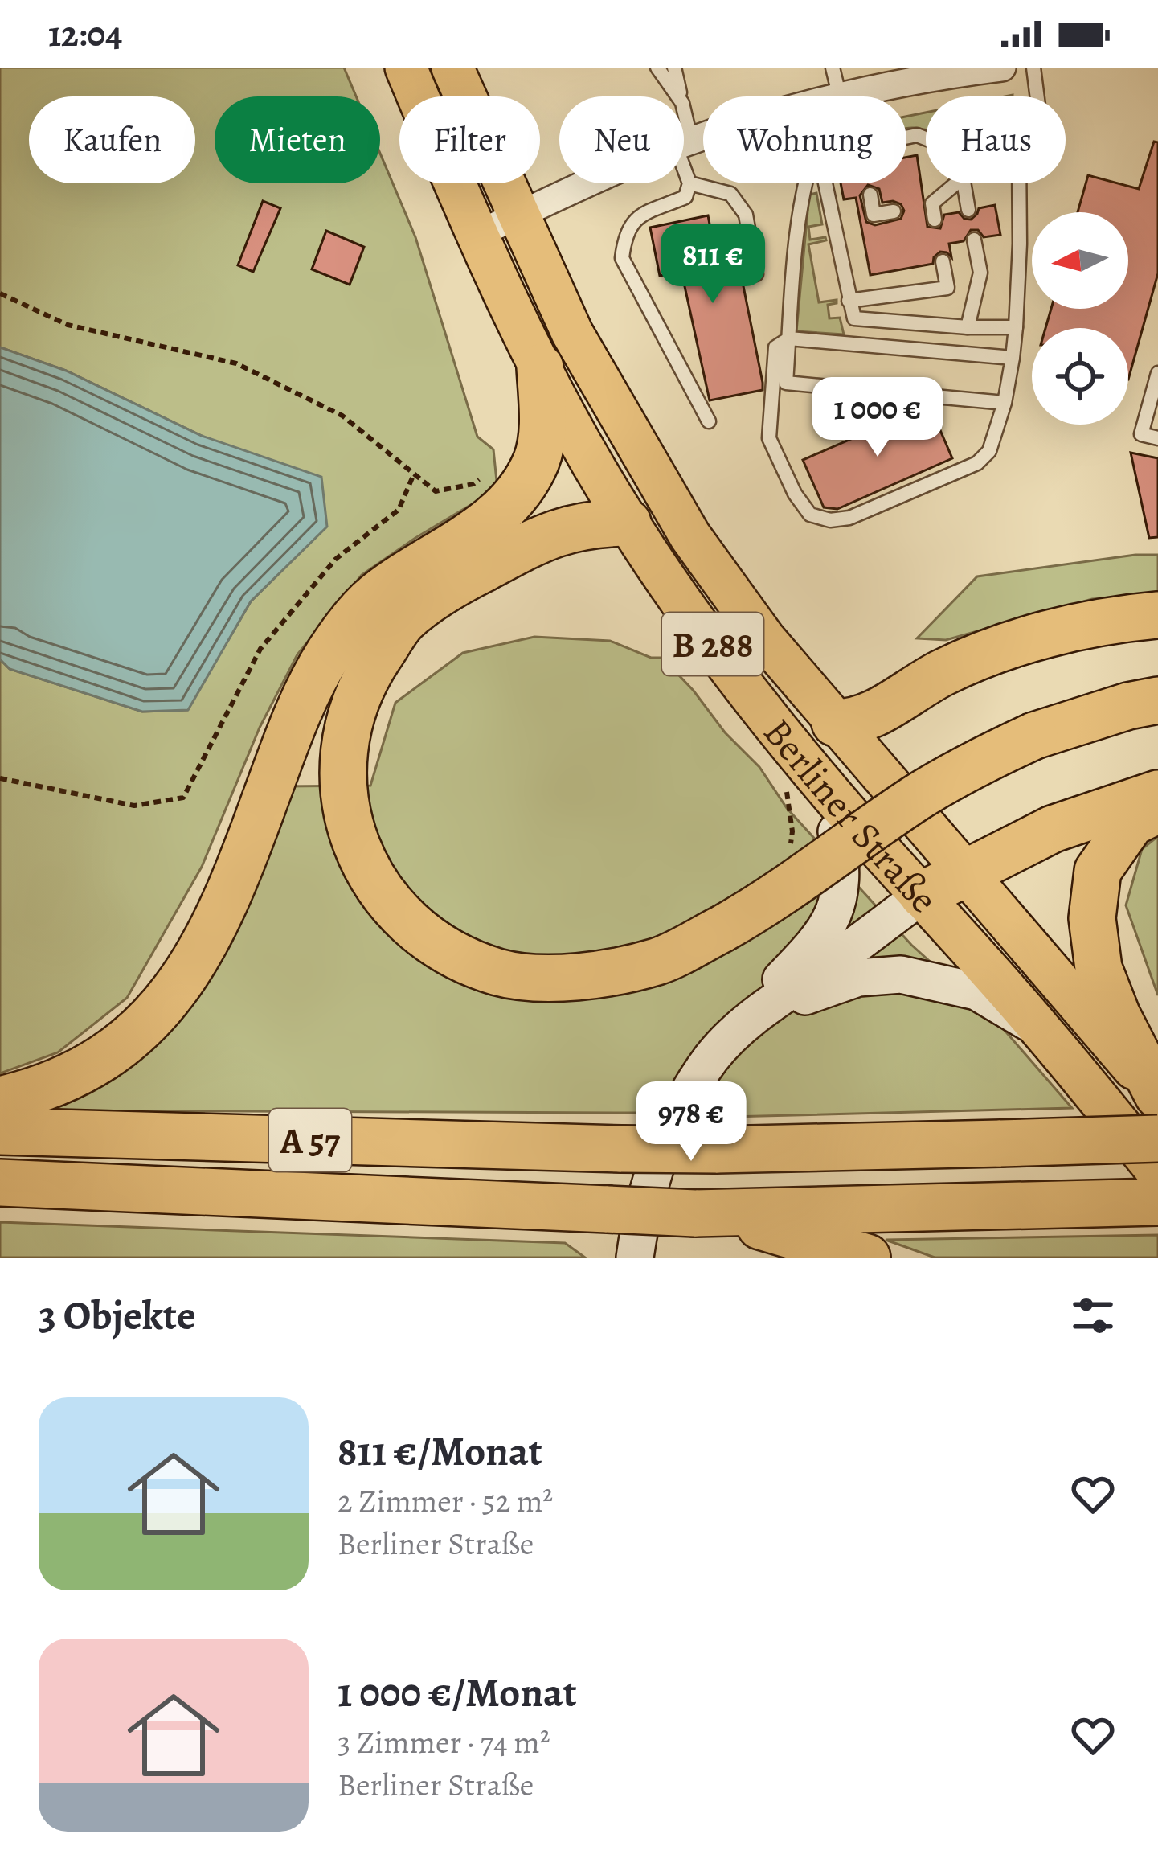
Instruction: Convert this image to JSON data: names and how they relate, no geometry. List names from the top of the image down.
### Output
{
  "streets": {
    "highway": ["A 57"],
    "main road": ["B 288", "Berliner Straße"]
  },
  "north": "left",
  "page": {
    "status": "12:04",
    "chip": [
      "Kaufen",
      "Mieten",
      "Filter",
      "Neu",
      "Wohnung",
      "Haus"
    ],
    "price": ["811 €", "1 000 €", "978 €"],
    "heading": "3 Objekte",
    "list": [
      {
        "name": "811 €/Monat",
        "note": "2 Zimmer · 52 m² · Berliner Straße"
      },
      {
        "name": "1 000 €/Monat",
        "note": "3 Zimmer · 74 m² · Berliner Straße"
      }
    ]
  }
}
